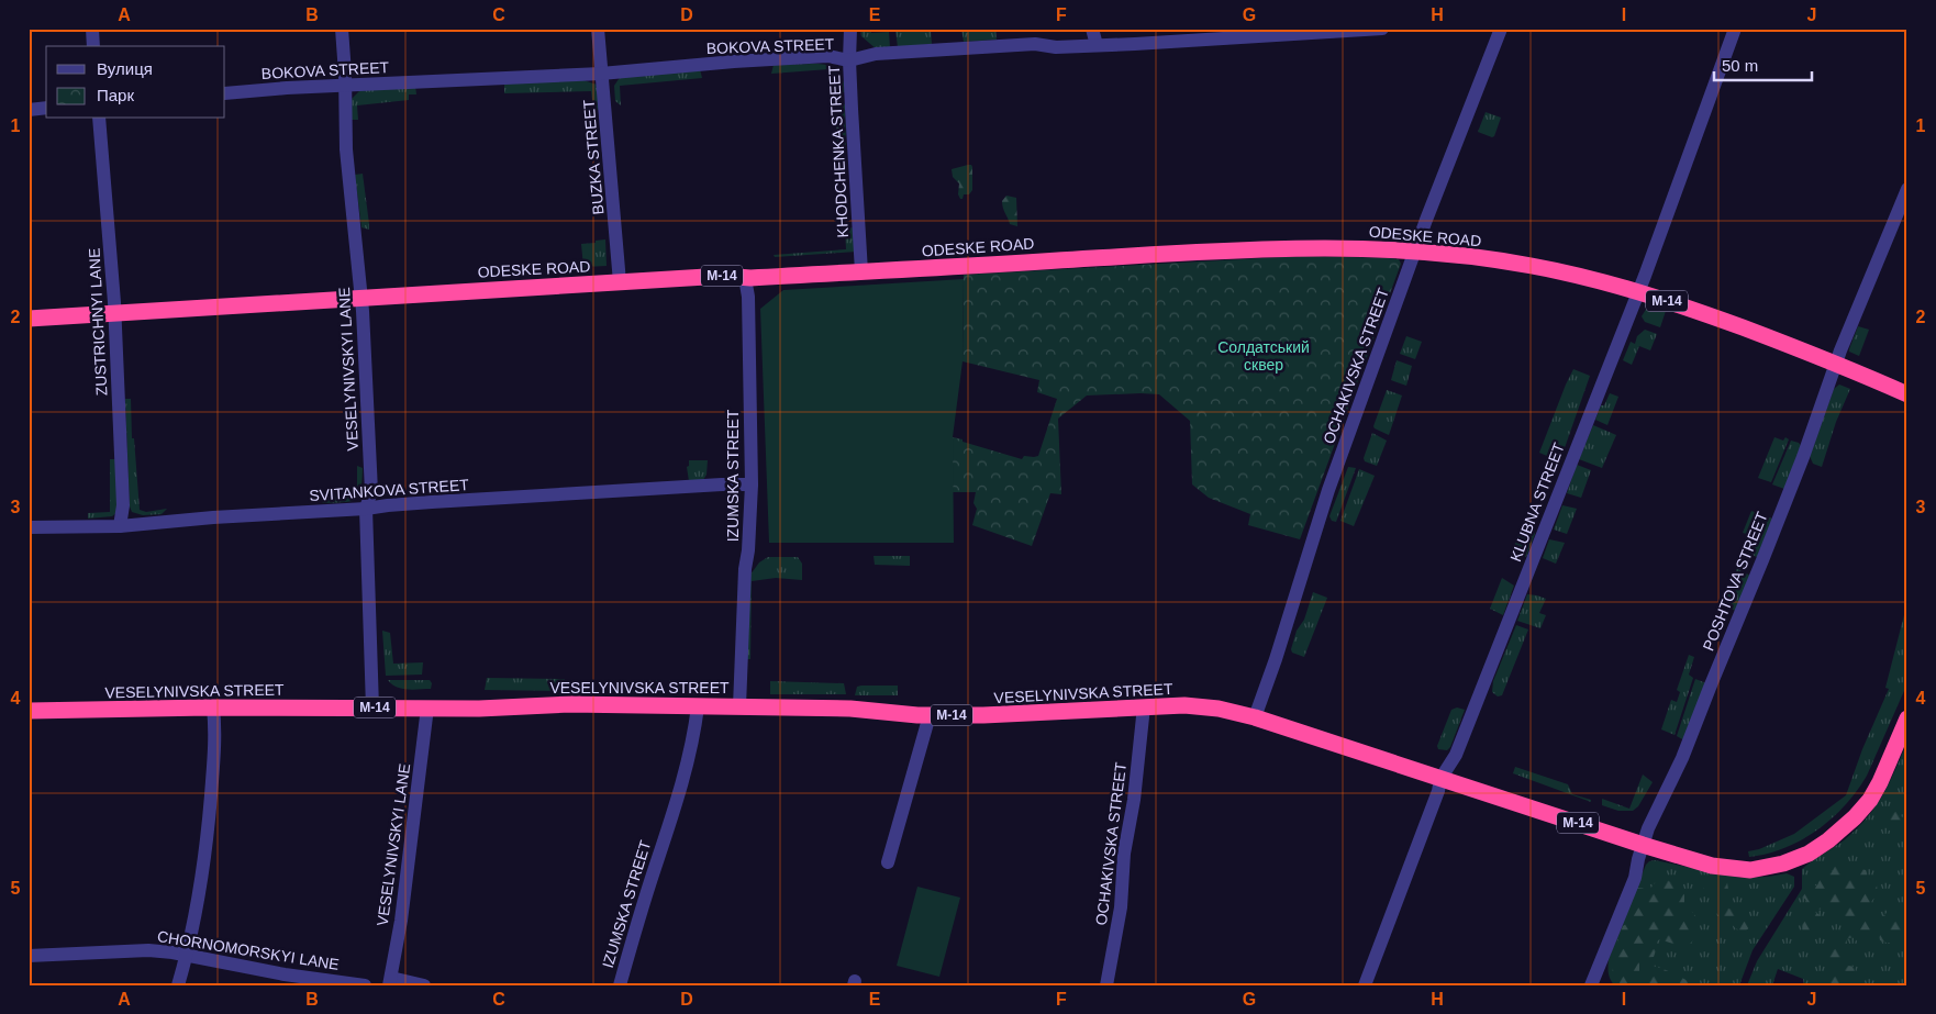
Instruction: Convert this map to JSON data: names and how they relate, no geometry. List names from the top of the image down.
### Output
{
  "streets": {
    "highway": ["ODESKE ROAD", "М-14", "VESELYNIVSKA STREET"],
    "street": [
      "BOKOVA STREET",
      "KHODCHENKA STREET",
      "BUZKA STREET",
      "ZUSTRICHNYI LANE",
      "OCHAKIVSKA STREET",
      "VESELYNIVSKYI LANE",
      "IZUMSKA STREET",
      "SVITANKOVA STREET",
      "KLUBNA STREET",
      "POSHTOVA STREET",
      "CHORNOMORSKYI LANE"
    ]
  },
  "crossings": [
    ["BOKOVA STREET", "KHODCHENKA STREET"],
    ["BOKOVA STREET", "BUZKA STREET"],
    ["BOKOVA STREET", "VESELYNIVSKYI LANE"],
    ["KHODCHENKA STREET", "ODESKE ROAD"],
    ["BUZKA STREET", "ODESKE ROAD"],
    ["ODESKE ROAD", "ZUSTRICHNYI LANE"],
    ["ODESKE ROAD", "OCHAKIVSKA STREET"],
    ["ODESKE ROAD", "VESELYNIVSKYI LANE"],
    ["ODESKE ROAD", "IZUMSKA STREET"],
    ["ODESKE ROAD", "KLUBNA STREET"],
    ["ODESKE ROAD", "POSHTOVA STREET"],
    ["ZUSTRICHNYI LANE", "SVITANKOVA STREET"],
    ["OCHAKIVSKA STREET", "VESELYNIVSKA STREET"],
    ["VESELYNIVSKYI LANE", "SVITANKOVA STREET"],
    ["VESELYNIVSKYI LANE", "VESELYNIVSKA STREET"],
    ["IZUMSKA STREET", "SVITANKOVA STREET"],
    ["IZUMSKA STREET", "VESELYNIVSKA STREET"],
    ["KLUBNA STREET", "VESELYNIVSKA STREET"],
    ["POSHTOVA STREET", "VESELYNIVSKA STREET"]
  ],
  "parks": ["Солдатський сквер"],
  "legend": ["Вулиця", "Парк"],
  "scale_bar": "50 m",
  "grid": {
    "columns": [
      "A",
      "B",
      "C",
      "D",
      "E",
      "F",
      "G",
      "H",
      "I",
      "J"
    ],
    "rows": [
      "1",
      "2",
      "3",
      "4",
      "5"
    ]
  }
}
